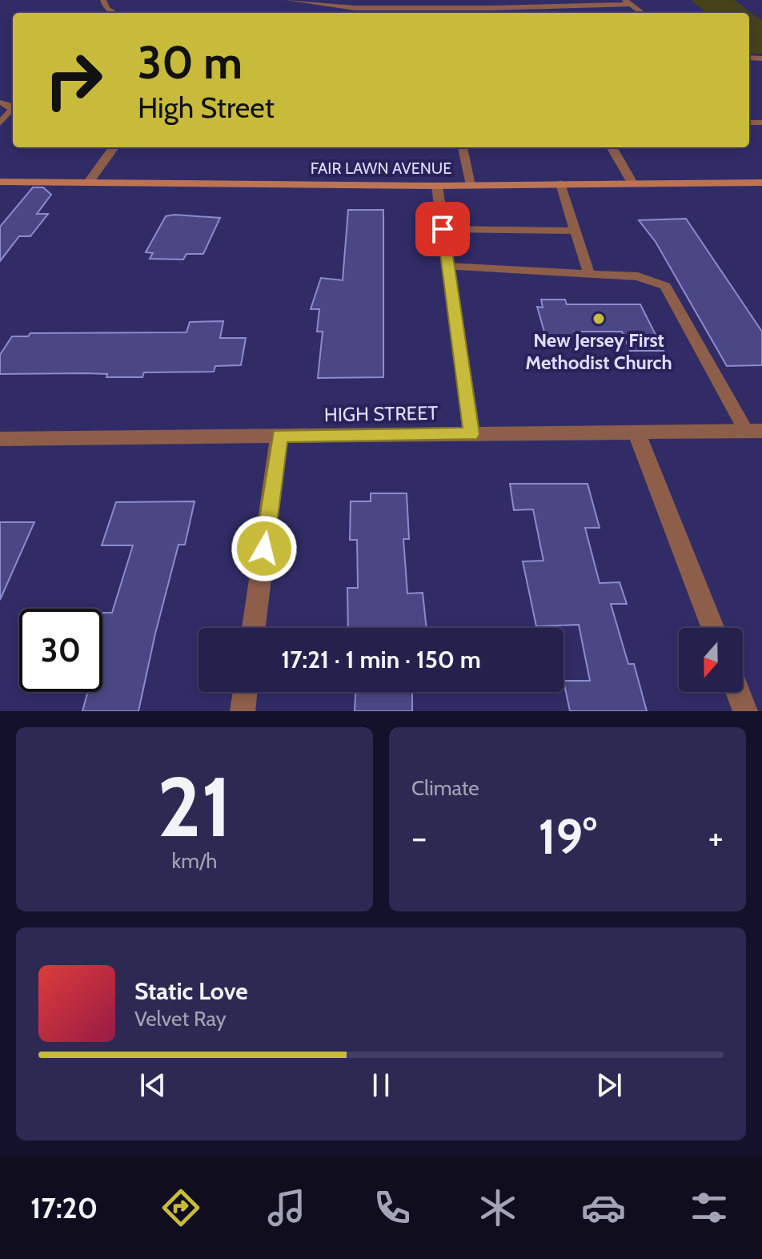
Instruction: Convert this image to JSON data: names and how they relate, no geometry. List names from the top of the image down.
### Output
{
  "streets": {
    "main road": ["FAIR LAWN AVENUE"],
    "street": ["HIGH STREET"]
  },
  "places": ["New Jersey First Methodist Church"],
  "north": "bottom",
  "page": {
    "turn": ["30 m", "High Street"],
    "limit": "30",
    "trip": "17:21 · 1 min · 150 m",
    "tile": [
      ["21", "km/h"],
      "Climate"
    ],
    "heat": ["−", "19°", "+"],
    "song": ["Static Love", "Velvet Ray"],
    "tabs": "17:20"
  }
}
